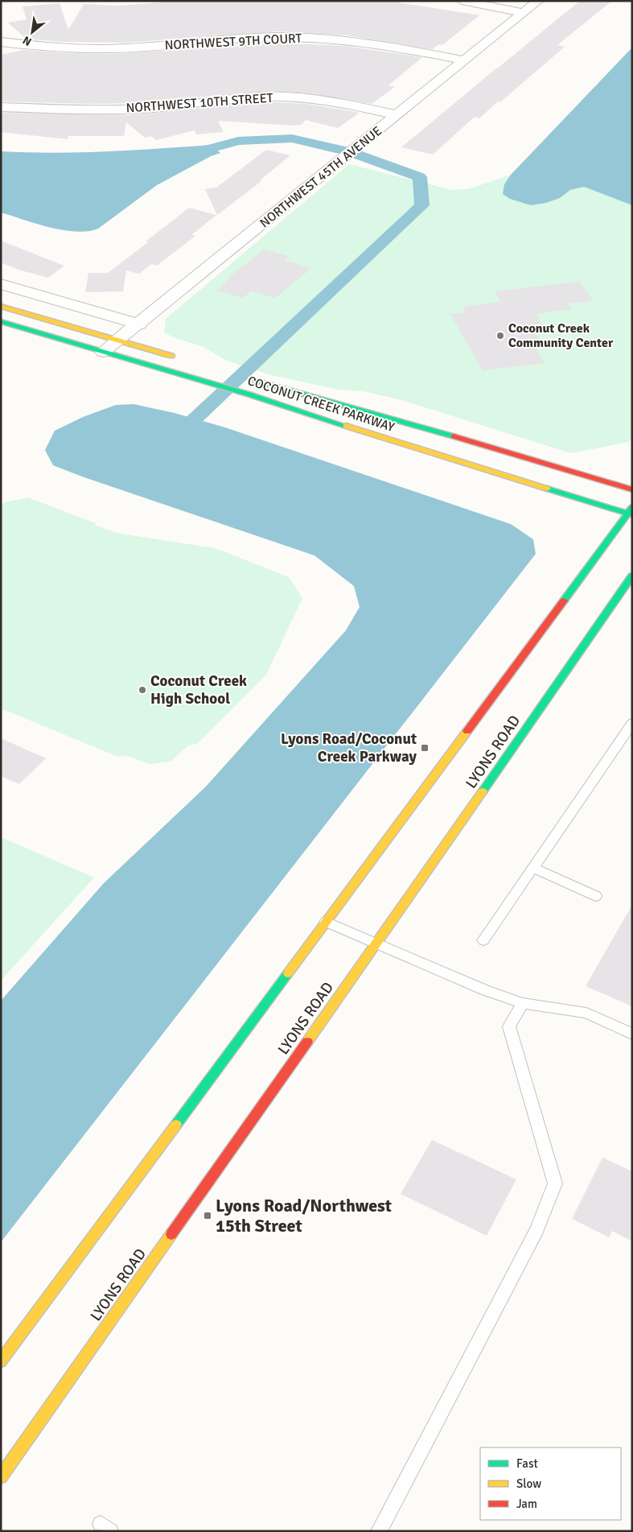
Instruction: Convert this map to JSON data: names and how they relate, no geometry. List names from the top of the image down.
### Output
{
  "streets": {
    "main road": ["COCONUT CREEK PARKWAY", "LYONS ROAD"],
    "street": ["NORTHWEST 9TH COURT", "NORTHWEST 10TH STREET", "NORTHWEST 45TH AVENUE"]
  },
  "crossings": [
    ["NORTHWEST 9TH COURT", "NORTHWEST 45TH AVENUE"],
    ["NORTHWEST 10TH STREET", "NORTHWEST 45TH AVENUE"],
    ["NORTHWEST 45TH AVENUE", "COCONUT CREEK PARKWAY"],
    ["COCONUT CREEK PARKWAY", "LYONS ROAD"]
  ],
  "places": {
    "other": ["Coconut Creek Community Center", "Coconut Creek High School"],
    "transit": ["Lyons Road/Coconut Creek Parkway", "Lyons Road/Northwest 15th Street"]
  },
  "legend": ["Fast", "Slow", "Jam"],
  "north": "bottom left"
}
